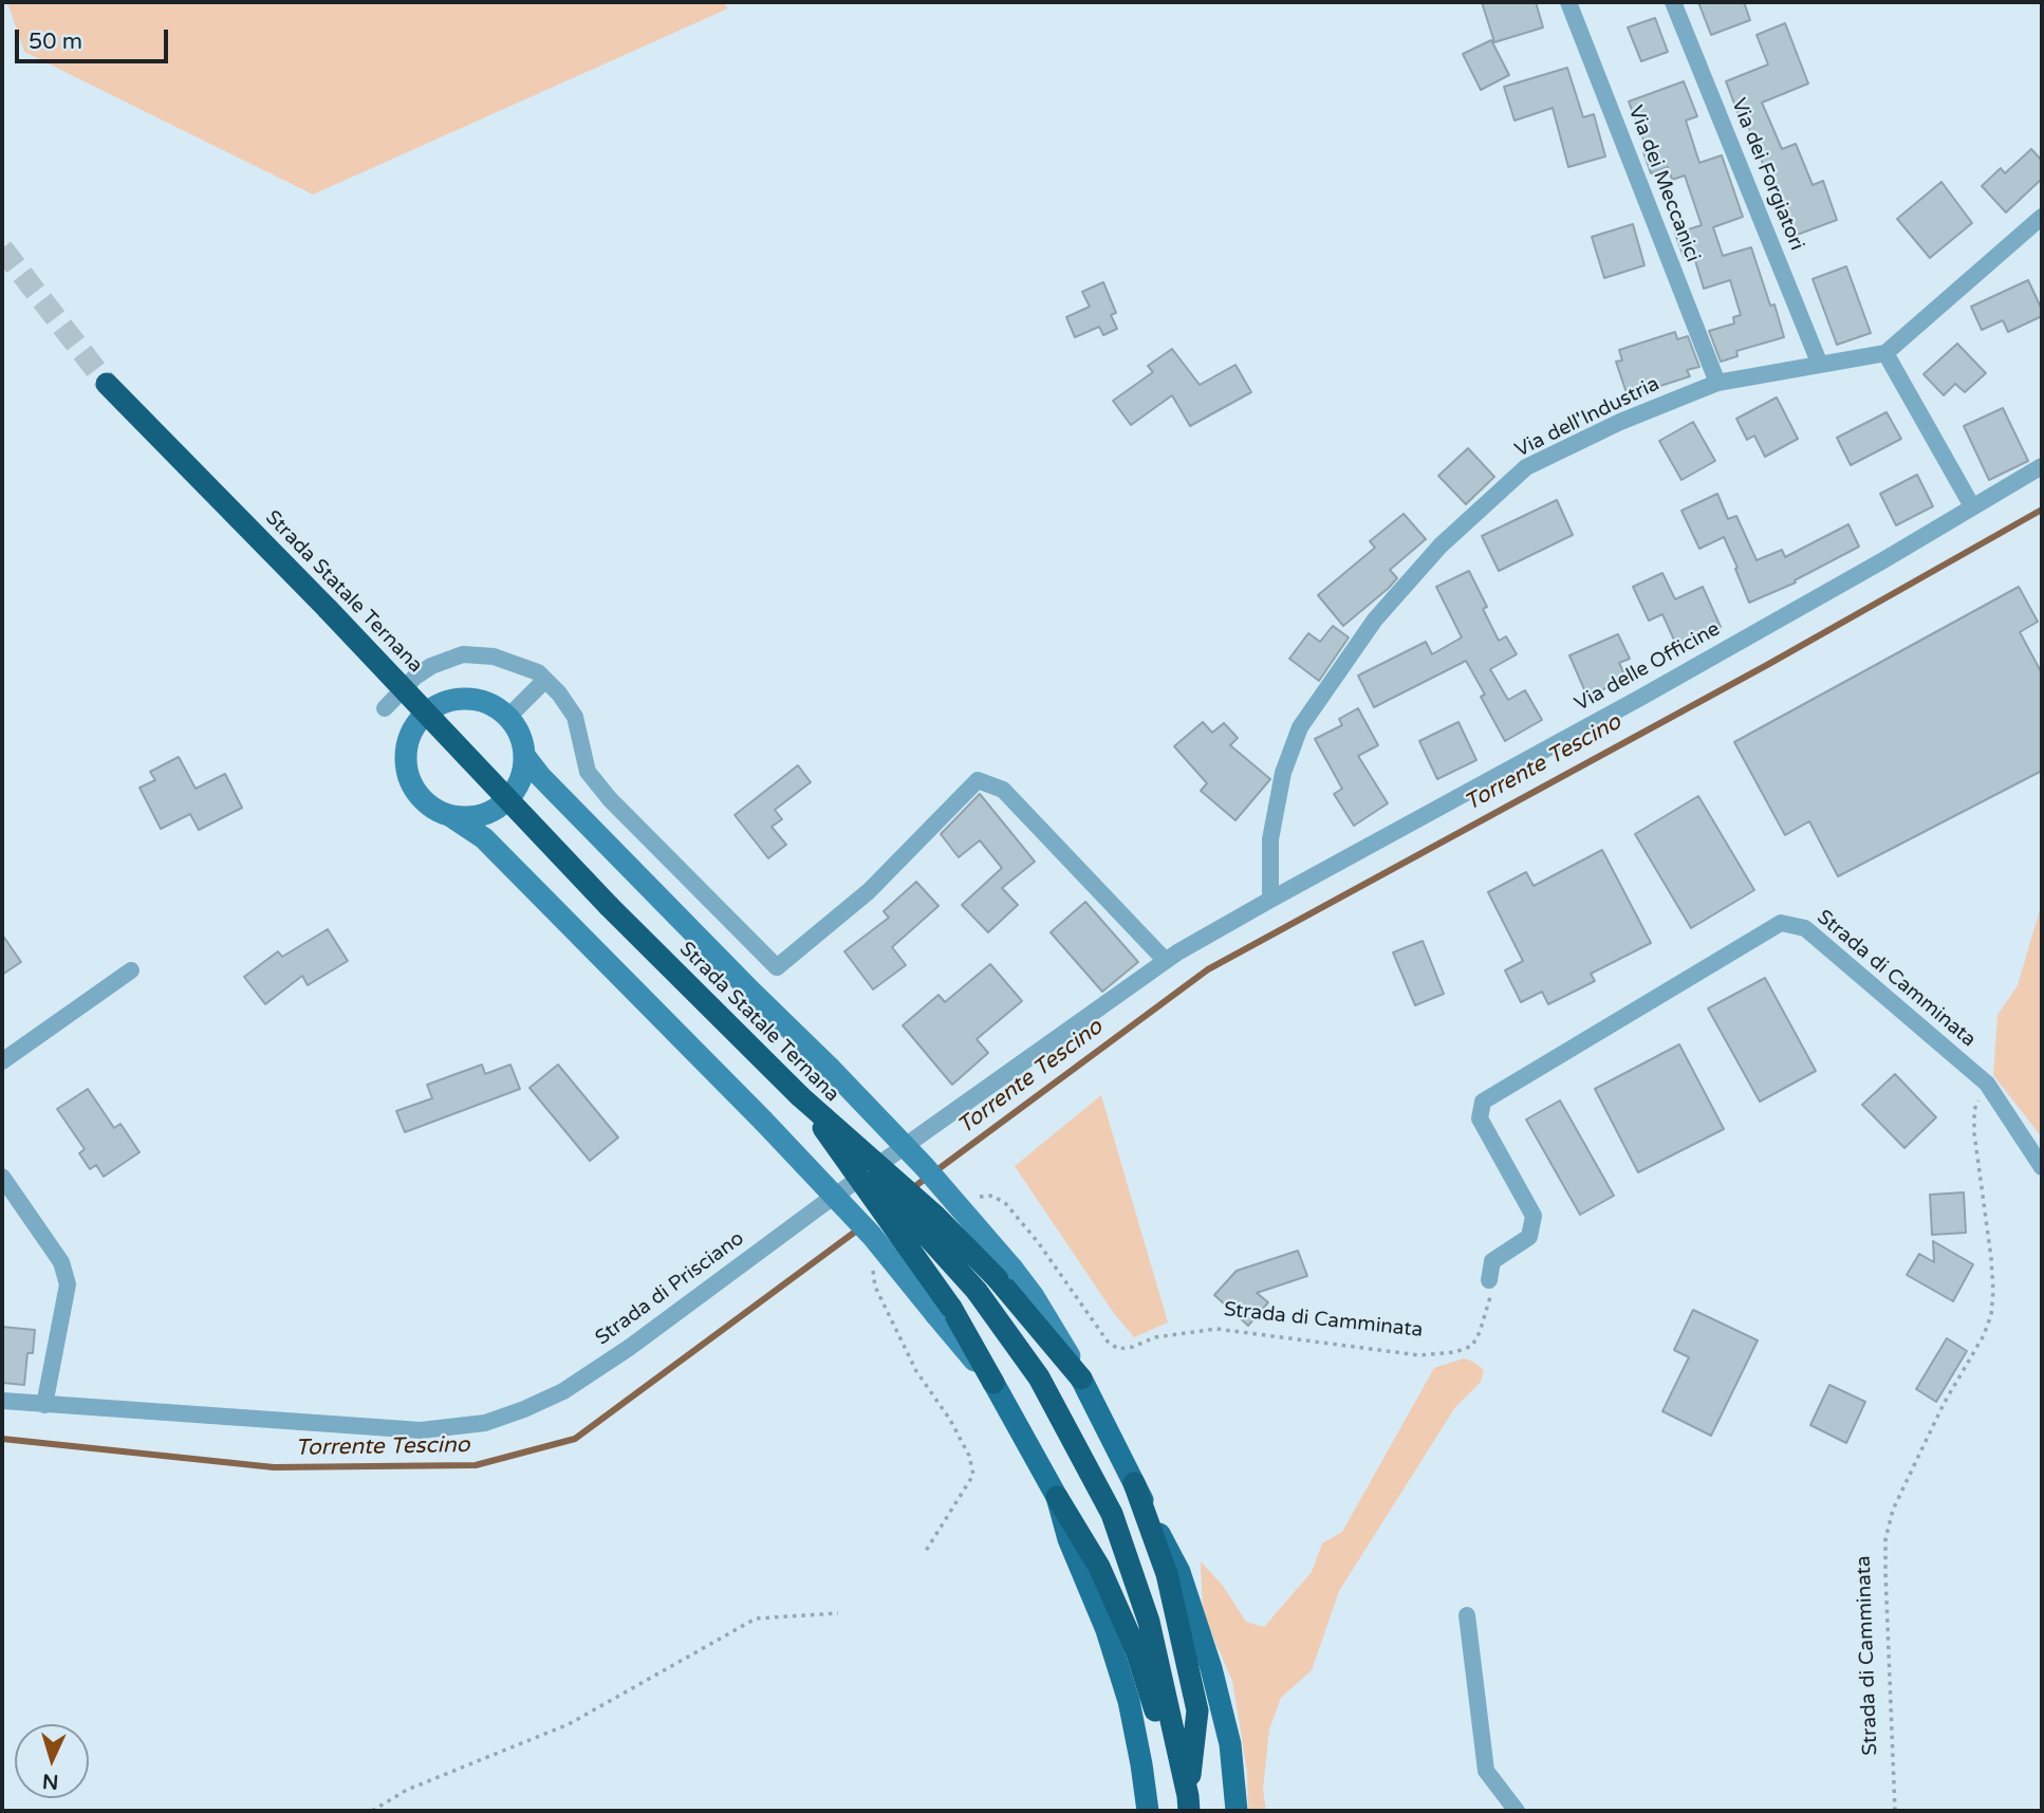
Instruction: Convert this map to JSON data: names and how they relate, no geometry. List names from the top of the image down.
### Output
{
  "streets": {
    "highway": ["Strada Statale Ternana"],
    "street": [
      "Via dei Forgiatori",
      "Via dei Meccanici",
      "Via dell'Industria",
      "Via delle Officine",
      "Strada di Camminata",
      "Strada di Prisciano"
    ]
  },
  "crossings": [
    ["Via dei Forgiatori", "Via dell'Industria"],
    ["Via dei Meccanici", "Via dell'Industria"],
    ["Via dell'Industria", "Via delle Officine"],
    ["Via dell'Industria", "Strada di Prisciano"],
    ["Via delle Officine", "Strada di Prisciano"]
  ],
  "water": ["Torrente Tescino"],
  "scale_bar": "50 m",
  "north": "bottom"
}
